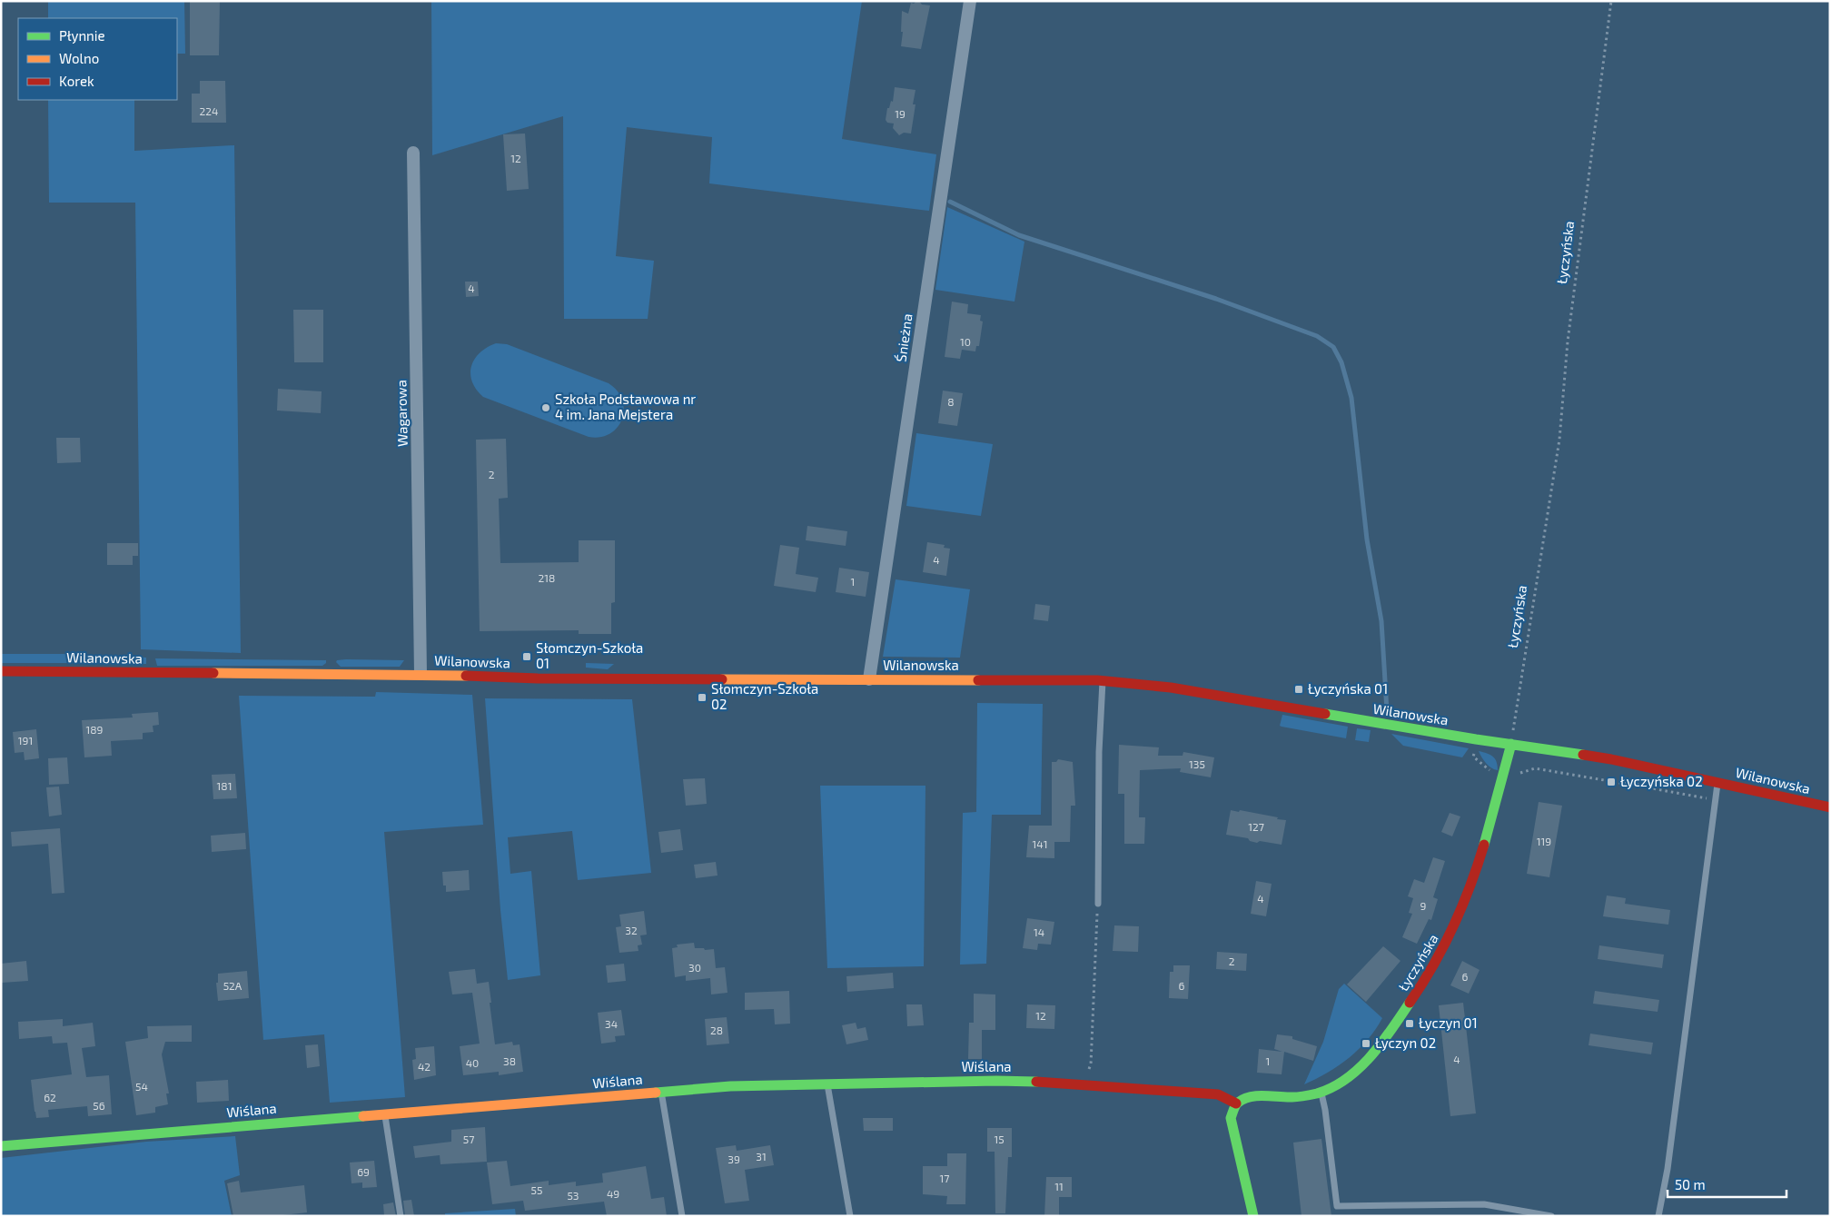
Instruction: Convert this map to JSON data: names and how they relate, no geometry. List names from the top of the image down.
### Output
{
  "streets": {
    "street": [
      "Łyczyńska",
      "Śnieżna",
      "Wagarowa",
      "Wilanowska",
      "Wiślana"
    ]
  },
  "crossings": [
    ["Łyczyńska", "Wilanowska"],
    ["Łyczyńska", "Wiślana"],
    ["Śnieżna", "Wilanowska"],
    ["Wagarowa", "Wilanowska"]
  ],
  "places": {
    "other": ["Szkoła Podstawowa nr 4 im. Jana Mejstera"],
    "transit": [
      "Słomczyn-Szkoła 01",
      "Łyczyńska 01",
      "Słomczyn-Szkoła 02",
      "Łyczyńska 02",
      "Łyczyn 01",
      "Łyczyn 02"
    ]
  },
  "house_numbers": [
    "224",
    "19",
    "12",
    "4",
    "10",
    "8",
    "2",
    "4",
    "218",
    "1",
    "189",
    "191",
    "135",
    "181",
    "127",
    "119",
    "141",
    "4",
    "9",
    "32",
    "14",
    "2",
    "30",
    "6",
    "52A",
    "6",
    "12",
    "34",
    "28",
    "4",
    "38",
    "1",
    "40",
    "42",
    "54",
    "62",
    "56",
    "57",
    "15",
    "31",
    "39",
    "69",
    "17",
    "11",
    "55",
    "49",
    "53"
  ],
  "legend": ["Płynnie", "Wolno", "Korek"],
  "scale_bar": "50 m"
}
